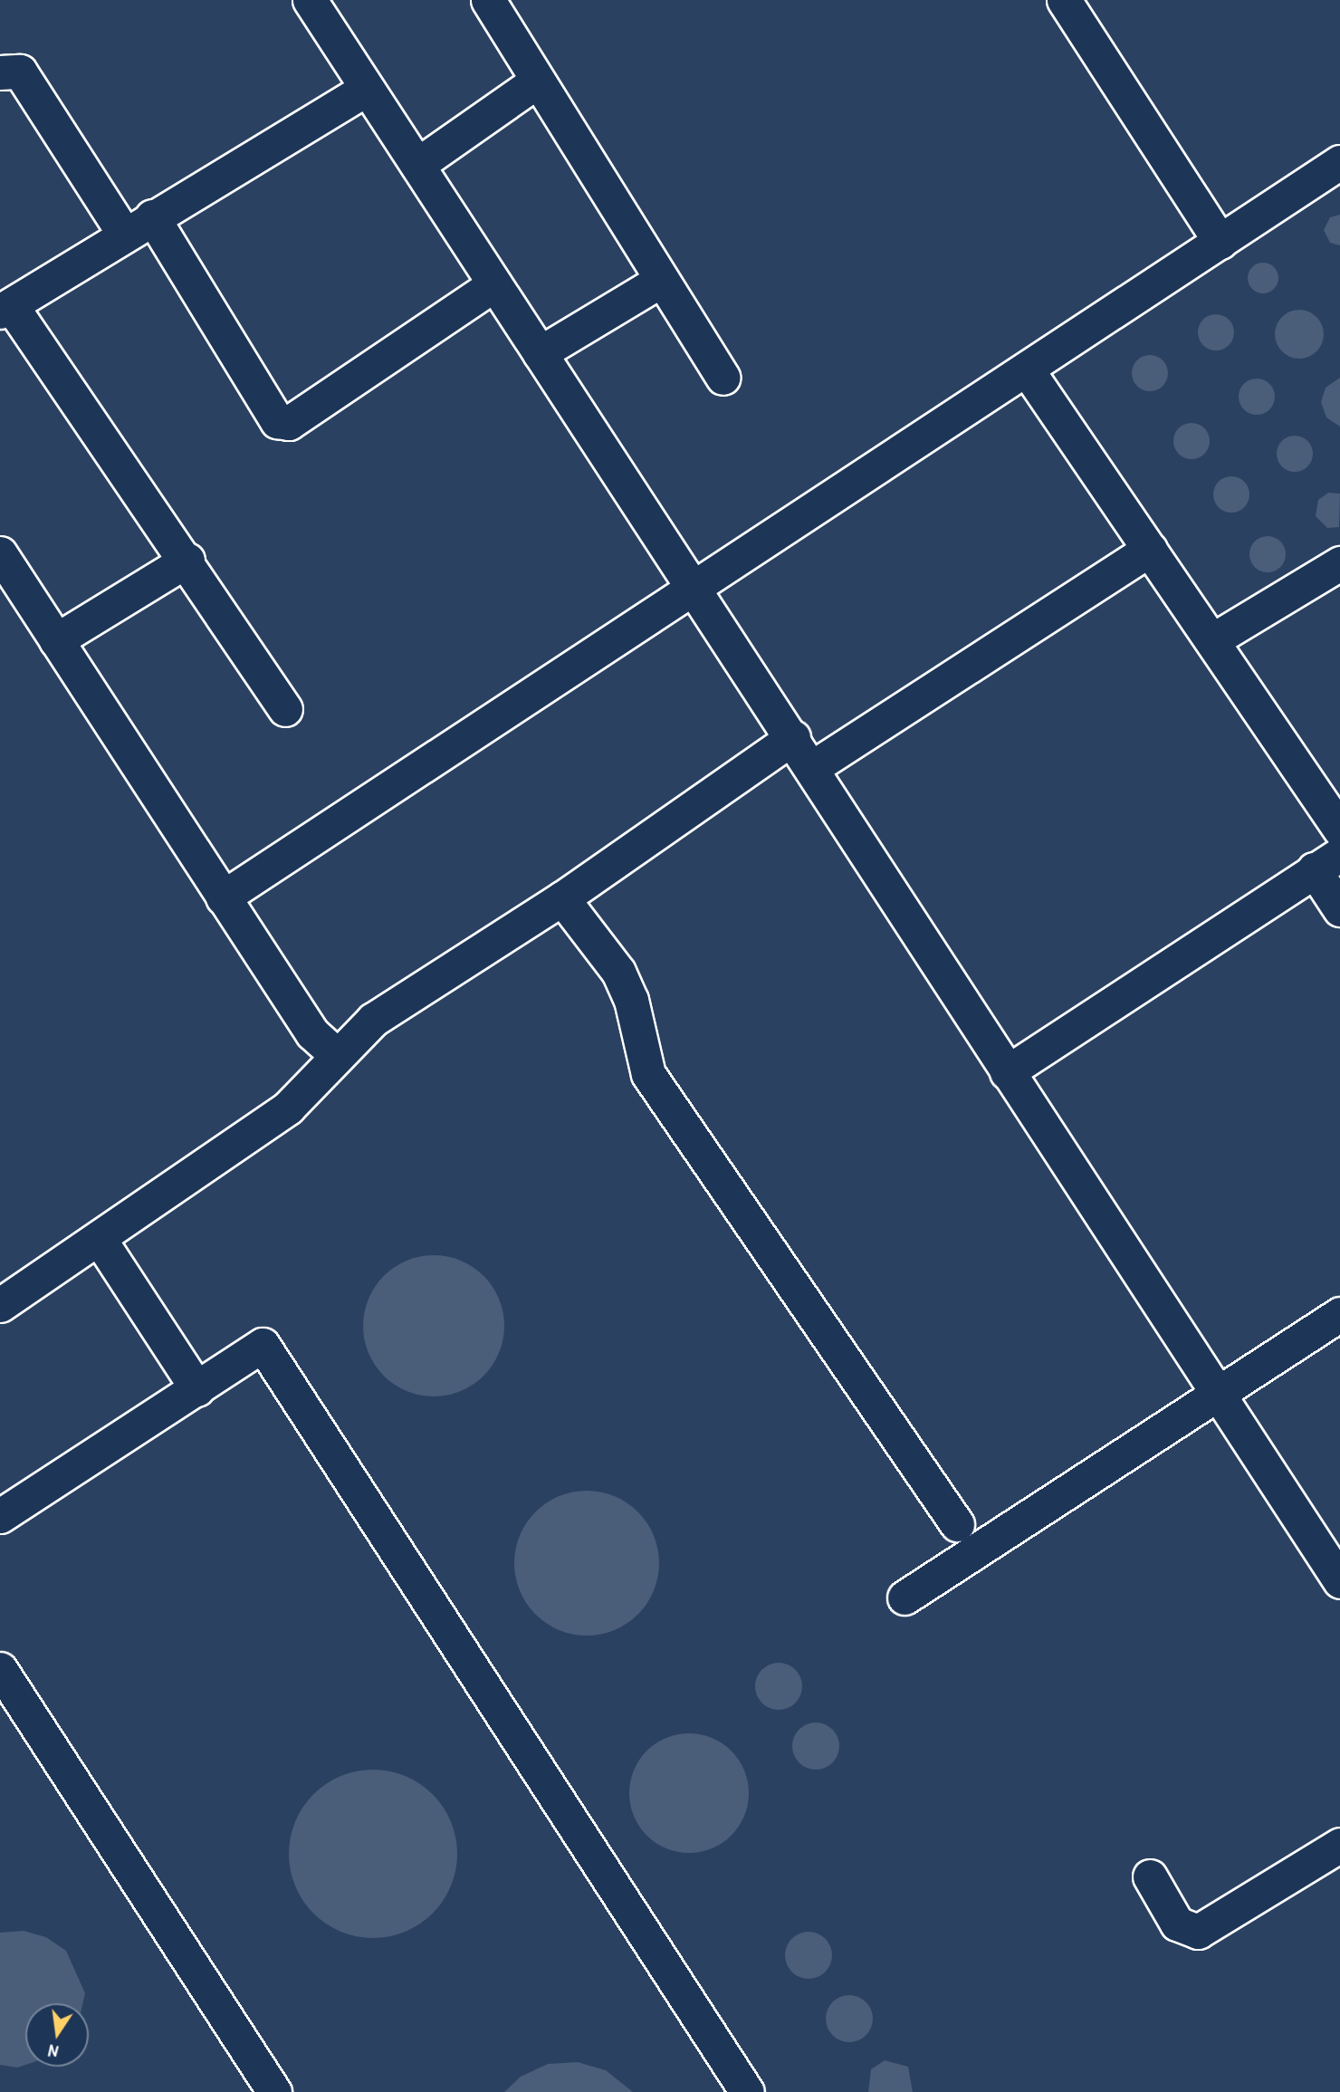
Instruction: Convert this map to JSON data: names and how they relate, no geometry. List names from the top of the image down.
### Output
{
  "north": "bottom"
}
